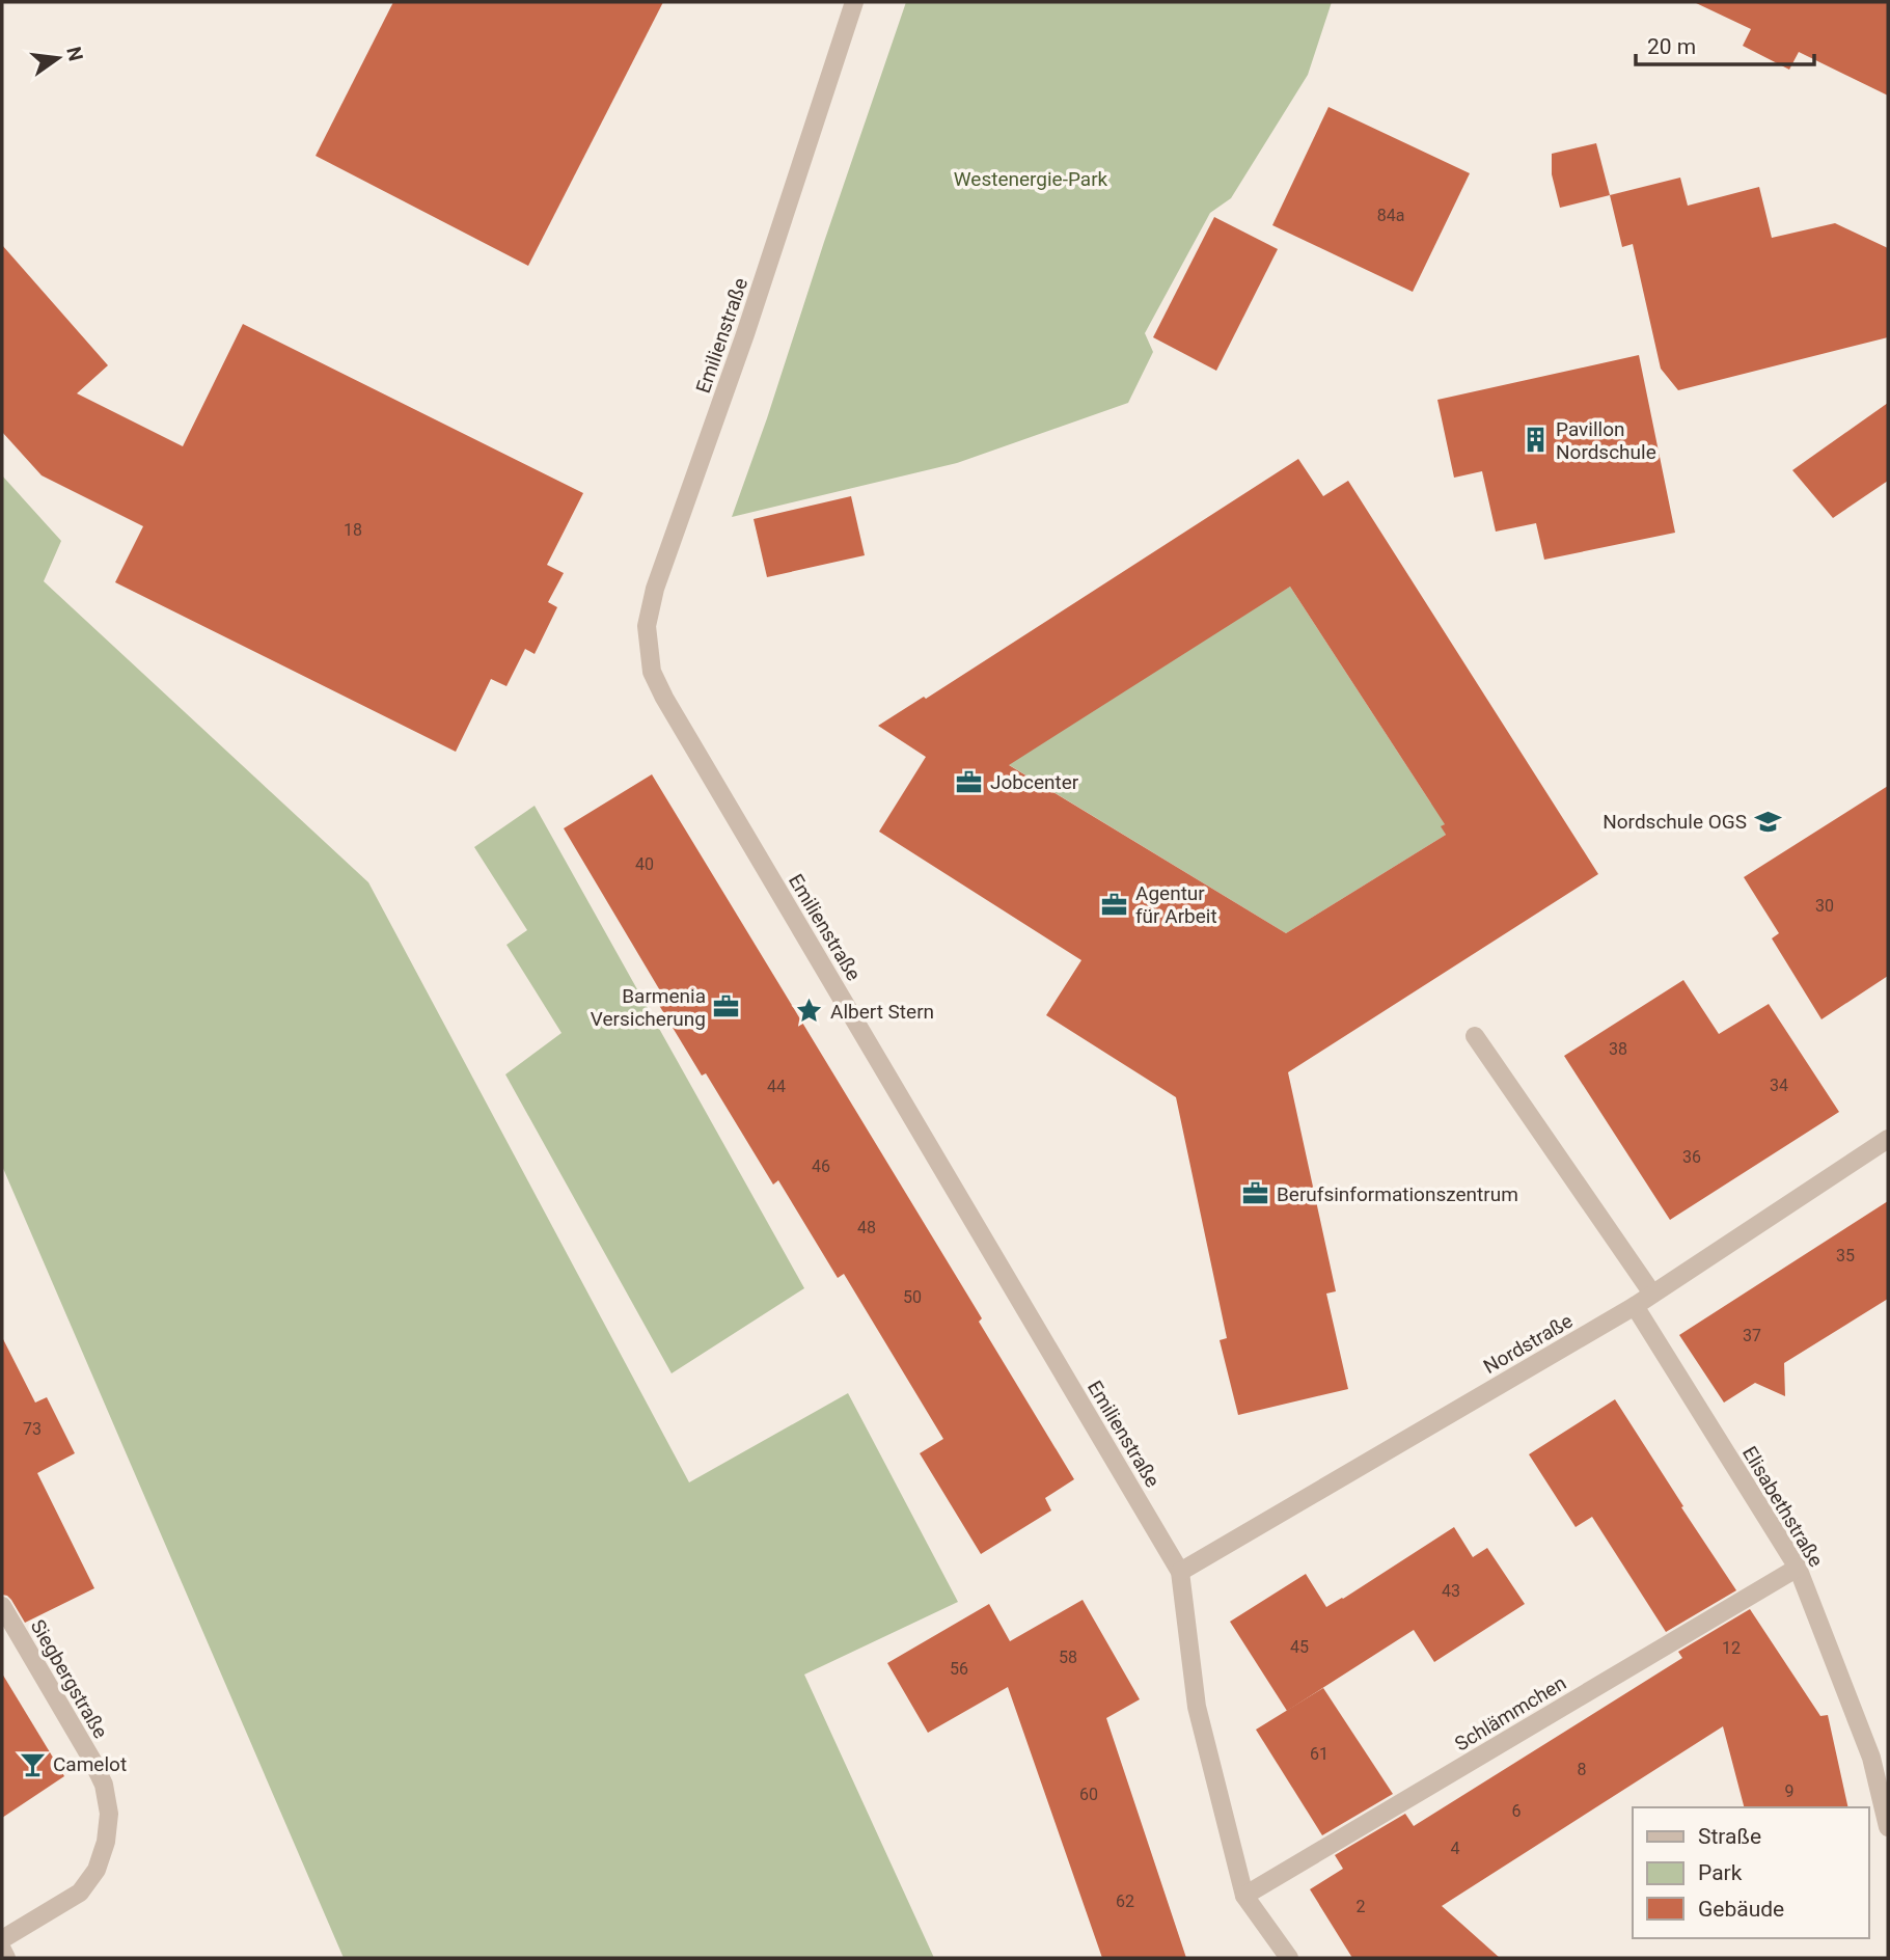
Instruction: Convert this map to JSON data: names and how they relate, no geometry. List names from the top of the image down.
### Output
{
  "streets": {
    "street": [
      "Emilienstraße",
      "Nordstraße",
      "Elisabethstraße",
      "Siegbergstraße",
      "Schlämmchen"
    ]
  },
  "crossings": [
    ["Emilienstraße", "Nordstraße"],
    ["Emilienstraße", "Schlämmchen"],
    ["Nordstraße", "Elisabethstraße"],
    ["Elisabethstraße", "Schlämmchen"]
  ],
  "parks": ["Westenergie-Park"],
  "places": {
    "building": ["Pavillon Nordschule"],
    "office": [
      "Jobcenter",
      "Agentur für Arbeit",
      "Barmenia Versicherung",
      "Berufsinformationszentrum"
    ],
    "school or university": ["Nordschule OGS"],
    "place": ["Albert Stern"],
    "bar": ["Camelot"]
  },
  "house_numbers": [
    "84a",
    "18",
    "40",
    "30",
    "38",
    "34",
    "44",
    "36",
    "46",
    "48",
    "35",
    "50",
    "37",
    "73",
    "43",
    "45",
    "12",
    "58",
    "56",
    "61",
    "8",
    "9",
    "60",
    "6",
    "4",
    "62",
    "2"
  ],
  "legend": ["Straße", "Park", "Gebäude"],
  "scale_bar": "20 m",
  "north": "right"
}
